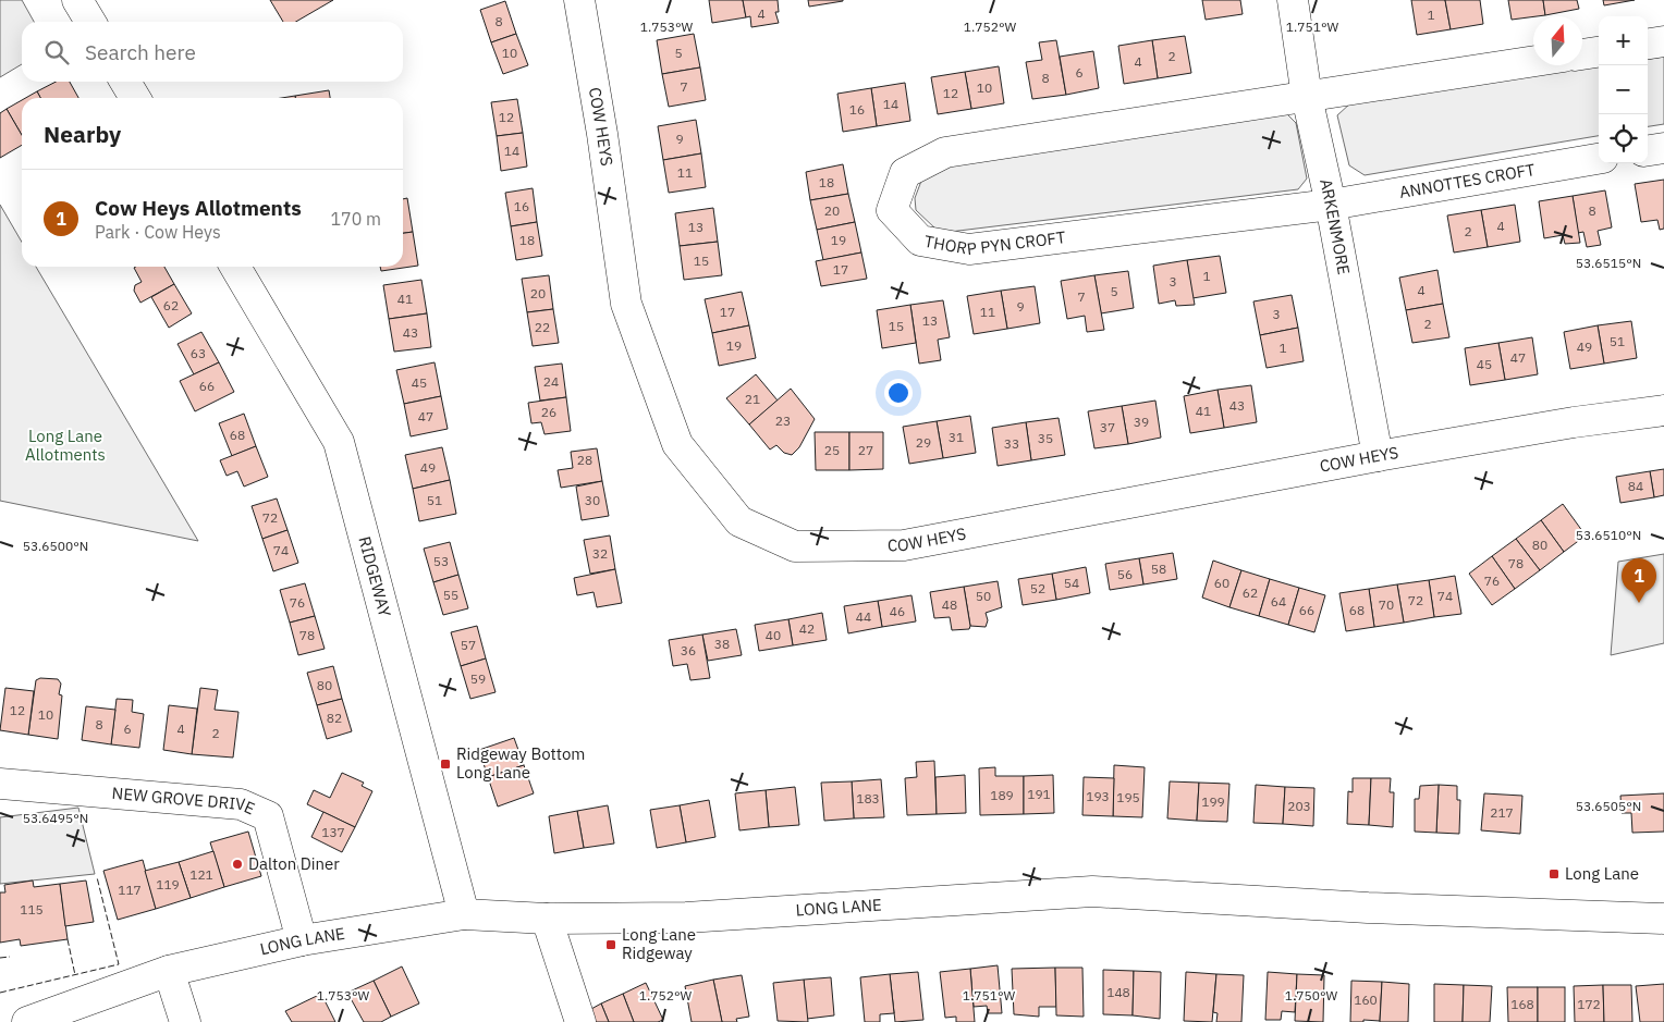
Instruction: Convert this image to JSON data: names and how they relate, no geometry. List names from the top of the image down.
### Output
{
  "streets": {
    "street": [
      "COW HEYS",
      "ANNOTTES CROFT",
      "ARKENMORE",
      "THORP PYN CROFT",
      "RIDGEWAY",
      "NEW GROVE DRIVE",
      "LONG LANE"
    ]
  },
  "crossings": [
    ["COW HEYS", "ARKENMORE"],
    ["ANNOTTES CROFT", "ARKENMORE"],
    ["ANNOTTES CROFT", "THORP PYN CROFT"],
    ["ARKENMORE", "THORP PYN CROFT"],
    ["RIDGEWAY", "LONG LANE"],
    ["NEW GROVE DRIVE", "LONG LANE"]
  ],
  "parks": ["Long Lane Allotments"],
  "places": {
    "transit": ["Ridgeway Bottom Long Lane", "Long Lane", "Long Lane Ridgeway"],
    "other": ["Dalton Diner"]
  },
  "house_numbers": [
    "4",
    "1",
    "8",
    "10",
    "5",
    "2",
    "4",
    "6",
    "8",
    "7",
    "10",
    "12",
    "14",
    "16",
    "12",
    "9",
    "14",
    "11",
    "18",
    "16",
    "20",
    "8",
    "4",
    "13",
    "2",
    "18",
    "19",
    "15",
    "17",
    "1",
    "3",
    "4",
    "5",
    "20",
    "7",
    "41",
    "62",
    "9",
    "17",
    "11",
    "3",
    "13",
    "2",
    "15",
    "22",
    "43",
    "51",
    "19",
    "49",
    "1",
    "63",
    "47",
    "45",
    "24",
    "45",
    "66",
    "21",
    "43",
    "41",
    "26",
    "47",
    "23",
    "39",
    "37",
    "68",
    "31",
    "35",
    "29",
    "33",
    "25",
    "27",
    "28",
    "49",
    "84",
    "51",
    "30",
    "72",
    "80",
    "74",
    "32",
    "53",
    "78",
    "58",
    "56",
    "76",
    "54",
    "60",
    "52",
    "62",
    "55",
    "50",
    "74",
    "72",
    "64",
    "76",
    "48",
    "70",
    "66",
    "68",
    "46",
    "44",
    "42",
    "78",
    "40",
    "38",
    "57",
    "36",
    "59",
    "80",
    "12",
    "10",
    "82",
    "8",
    "6",
    "4",
    "2",
    "191",
    "189",
    "193",
    "195",
    "183",
    "199",
    "203",
    "217",
    "137",
    "121",
    "119",
    "117",
    "115",
    "148",
    "160",
    "168",
    "172"
  ],
  "north": "top",
  "page": {
    "map_buttons": ["+", "−"],
    "search": "Search here",
    "heading": "Nearby",
    "list": [
      {
        "mark": "1",
        "name": "Cow Heys Allotments",
        "note": "Park · Cow Heys",
        "value": "170 m"
      }
    ],
    "pins": "1"
  },
  "coordinates": [
    "1.753°W",
    "1.752°W",
    "1.751°W",
    "53.6515°N",
    "53.6510°N",
    "53.6500°N",
    "53.6505°N",
    "53.6495°N",
    "1.750°W"
  ]
}
